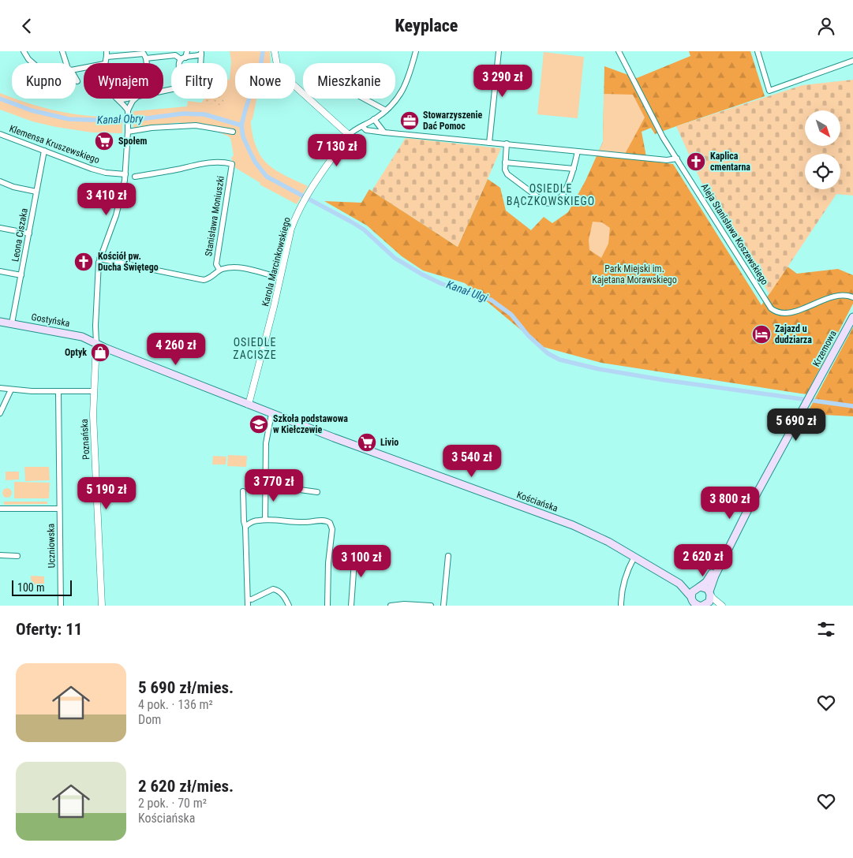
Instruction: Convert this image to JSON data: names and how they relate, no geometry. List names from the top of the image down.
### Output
{
  "streets": {
    "main road": ["Gostyńska", "Krzemowa", "Kościańska"],
    "street": [
      "Klemensa Kruszewskiego",
      "Stanisława Moniuszki",
      "Aleja Stanisława Koszewskiego",
      "Leona Ciszaka",
      "Karola Marcinkowskiego",
      "Poznańska",
      "Uczniowska"
    ]
  },
  "crossings": [
    ["Klemensa Kruszewskiego", "Leona Ciszaka"],
    ["Leona Ciszaka", "Gostyńska"],
    ["Karola Marcinkowskiego", "Gostyńska"],
    ["Karola Marcinkowskiego", "Kościańska"],
    ["Gostyńska", "Poznańska"],
    ["Gostyńska", "Kościańska"]
  ],
  "districts": ["OSIEDLE BĄCZKOWSKIEGO", "OSIEDLE ZACISZE"],
  "water": ["Kanał Obry", "Kanał Ulgi"],
  "parks": ["Park Miejski im. Kajetana Morawskiego"],
  "places": {
    "office": ["Stowarzyszenie Dać Pomoc"],
    "supermarket": ["Społem", "Livio"],
    "church": ["Kaplica cmentarna", "Kościół pw. Ducha Świętego"],
    "hotel": ["Zajazd u dudziarza"],
    "shop": ["Optyk"],
    "school or university": ["Szkoła podstawowa w Kiełczewie"]
  },
  "scale_bar": "100 m",
  "north": "bottom right",
  "page": {
    "header": "Keyplace",
    "chip": [
      "Kupno",
      "Wynajem",
      "Filtry",
      "Nowe",
      "Mieszkanie"
    ],
    "price": [
      "3 290 zł",
      "7 130 zł",
      "3 410 zł",
      "4 260 zł",
      "5 690 zł",
      "3 540 zł",
      "3 770 zł",
      "5 190 zł",
      "3 800 zł",
      "2 620 zł",
      "3 100 zł"
    ],
    "scale": "100 m",
    "heading": "Oferty: 11",
    "list": [
      {
        "name": "5 690 zł/mies.",
        "note": "4 pok. · 136 m² · Dom"
      },
      {
        "name": "2 620 zł/mies.",
        "note": "2 pok. · 70 m² · Kościańska"
      }
    ]
  }
}
